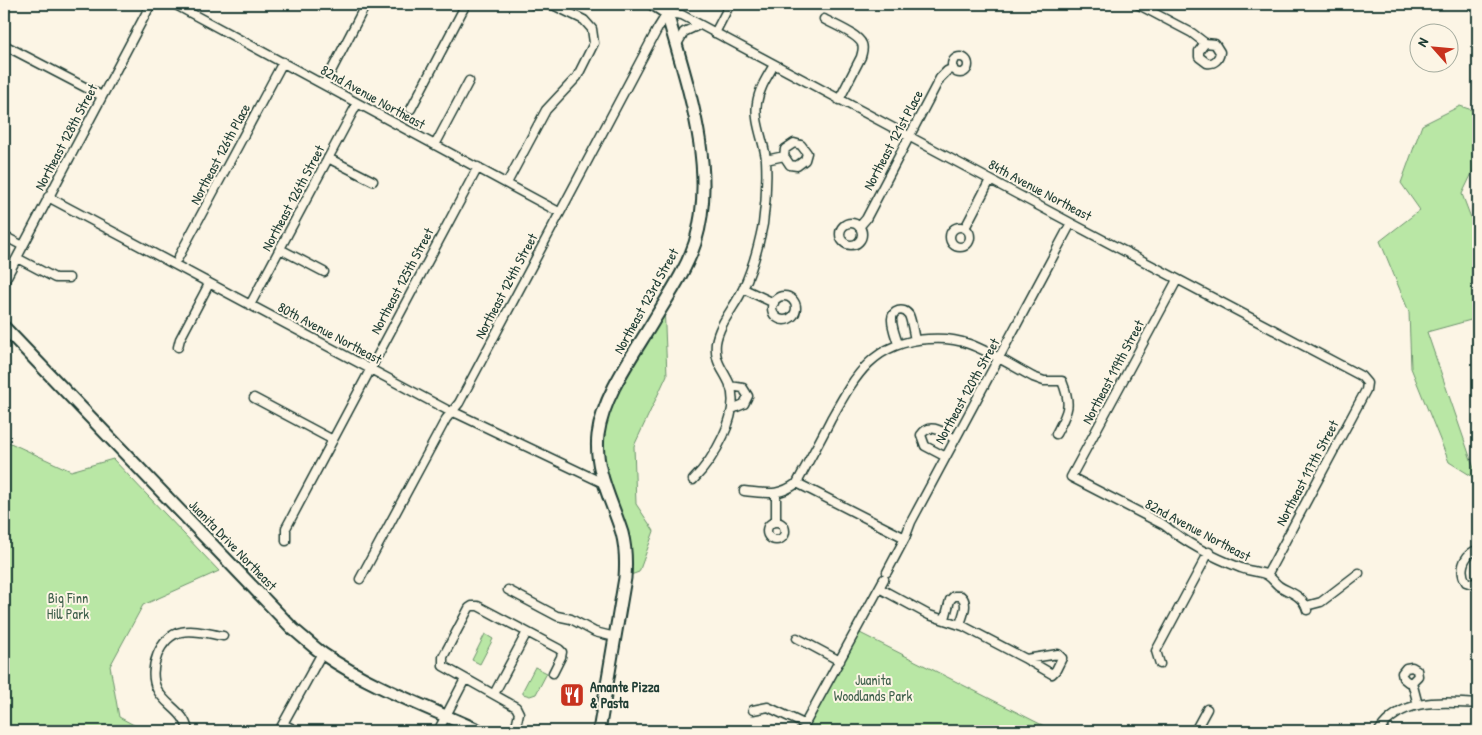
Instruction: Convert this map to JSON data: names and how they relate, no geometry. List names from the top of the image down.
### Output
{
  "streets": {
    "street": [
      "82nd Avenue Northeast",
      "Northeast 128th Street",
      "Northeast 121st Place",
      "Northeast 126th Place",
      "84th Avenue Northeast",
      "Northeast 126th Street",
      "Northeast 125th Street",
      "Northeast 124th Street",
      "Northeast 123rd Street",
      "80th Avenue Northeast",
      "Northeast 119th Street",
      "Northeast 120th Street",
      "Northeast 117th Street",
      "Juanita Drive Northeast"
    ]
  },
  "crossings": [
    ["82nd Avenue Northeast", "Northeast 126th Place"],
    ["82nd Avenue Northeast", "Northeast 126th Street"],
    ["82nd Avenue Northeast", "Northeast 125th Street"],
    ["82nd Avenue Northeast", "Northeast 124th Street"],
    ["82nd Avenue Northeast", "Northeast 119th Street"],
    ["82nd Avenue Northeast", "Northeast 117th Street"],
    ["Northeast 128th Street", "80th Avenue Northeast"],
    ["Northeast 121st Place", "84th Avenue Northeast"],
    ["84th Avenue Northeast", "Northeast 124th Street"],
    ["84th Avenue Northeast", "Northeast 123rd Street"],
    ["84th Avenue Northeast", "Northeast 119th Street"],
    ["84th Avenue Northeast", "Northeast 120th Street"],
    ["84th Avenue Northeast", "Northeast 117th Street"],
    ["Northeast 126th Street", "80th Avenue Northeast"],
    ["Northeast 125th Street", "80th Avenue Northeast"],
    ["Northeast 124th Street", "Northeast 123rd Street"],
    ["Northeast 124th Street", "80th Avenue Northeast"],
    ["Northeast 123rd Street", "80th Avenue Northeast"]
  ],
  "parks": ["Big Finn Hill Park", "Juanita Woodlands Park"],
  "places": {
    "restaurant": ["Amante Pizza & Pasta"]
  },
  "north": "top left"
}
